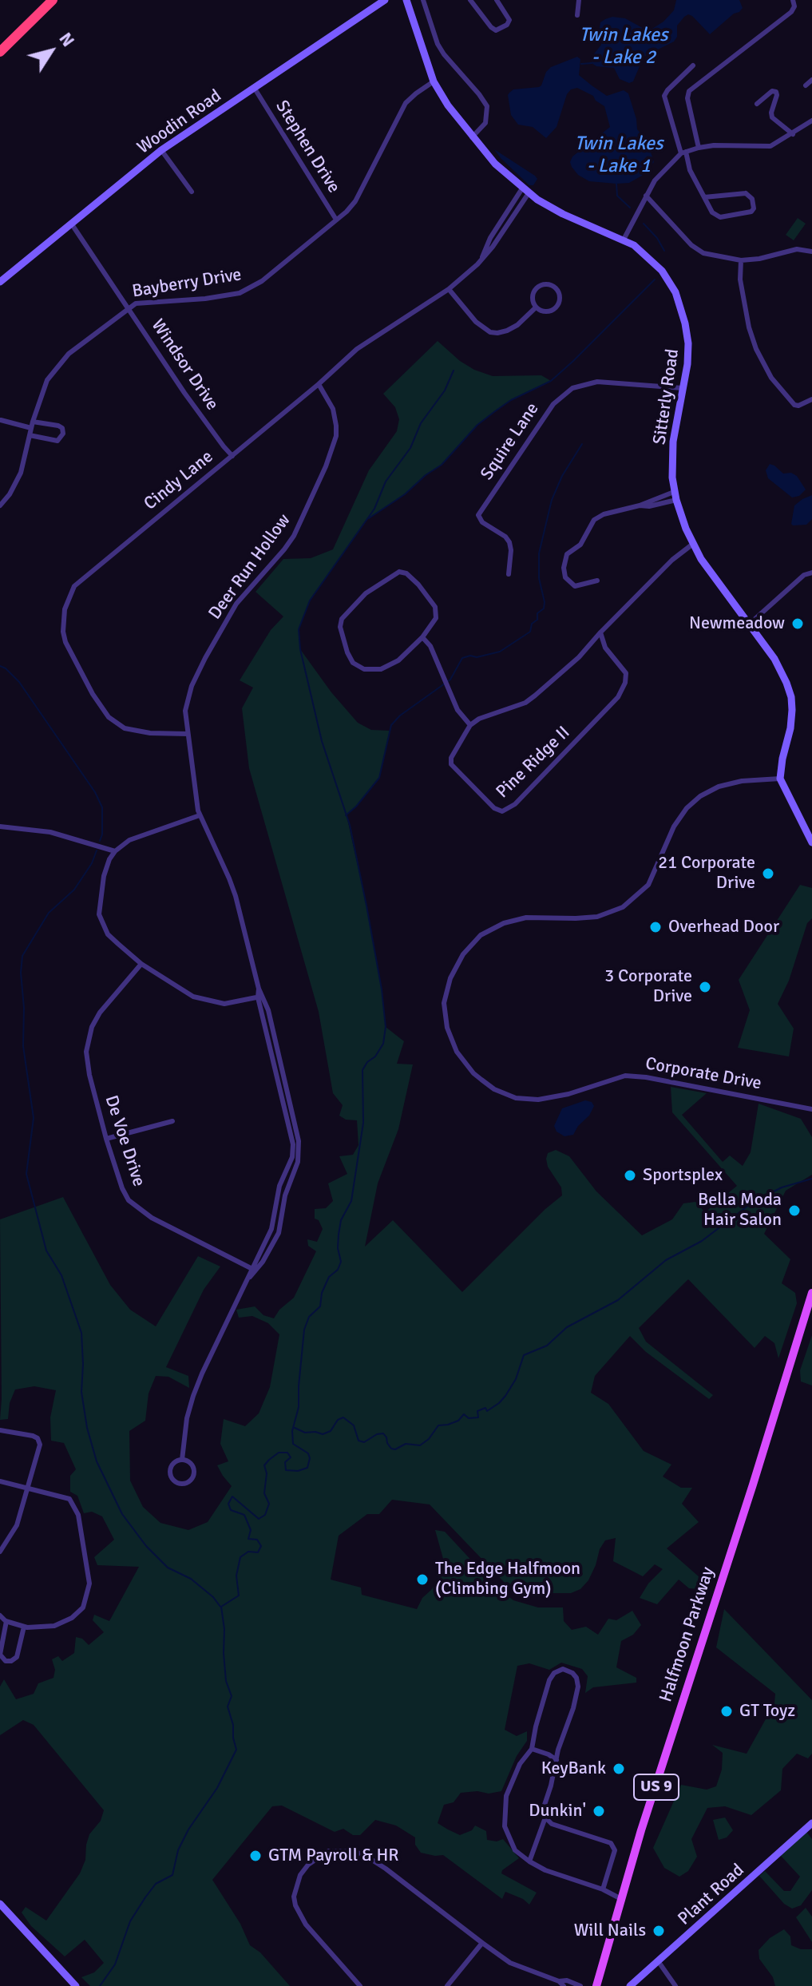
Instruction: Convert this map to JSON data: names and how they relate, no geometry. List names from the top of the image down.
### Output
{
  "streets": {
    "main road": ["Halfmoon Parkway", "US 9"],
    "street": [
      "Woodin Road",
      "Stephen Drive",
      "Bayberry Drive",
      "Windsor Drive",
      "Sitterly Road",
      "Squire Lane",
      "Cindy Lane",
      "Deer Run Hollow",
      "Pine Ridge II",
      "Corporate Drive",
      "De Voe Drive",
      "Plant Road"
    ]
  },
  "crossings": [
    ["Woodin Road", "Stephen Drive"],
    ["Woodin Road", "Windsor Drive"],
    ["Stephen Drive", "Bayberry Drive"],
    ["Bayberry Drive", "Windsor Drive"],
    ["Bayberry Drive", "Sitterly Road"],
    ["Windsor Drive", "Cindy Lane"],
    ["Sitterly Road", "Squire Lane"],
    ["Sitterly Road", "Cindy Lane"],
    ["Sitterly Road", "Corporate Drive"],
    ["Cindy Lane", "Deer Run Hollow"],
    ["Deer Run Hollow", "De Voe Drive"]
  ],
  "water": ["Twin Lakes - Lake 2", "Twin Lakes - Lake 1"],
  "places": [
    "Newmeadow",
    "21 Corporate Drive",
    "Overhead Door",
    "3 Corporate Drive",
    "Sportsplex",
    "Bella Moda Hair Salon",
    "The Edge Halfmoon (Climbing Gym)",
    "GT Toyz",
    "KeyBank",
    "Dunkin'",
    "GTM Payroll & HR",
    "Will Nails"
  ],
  "north": "top right"
}
